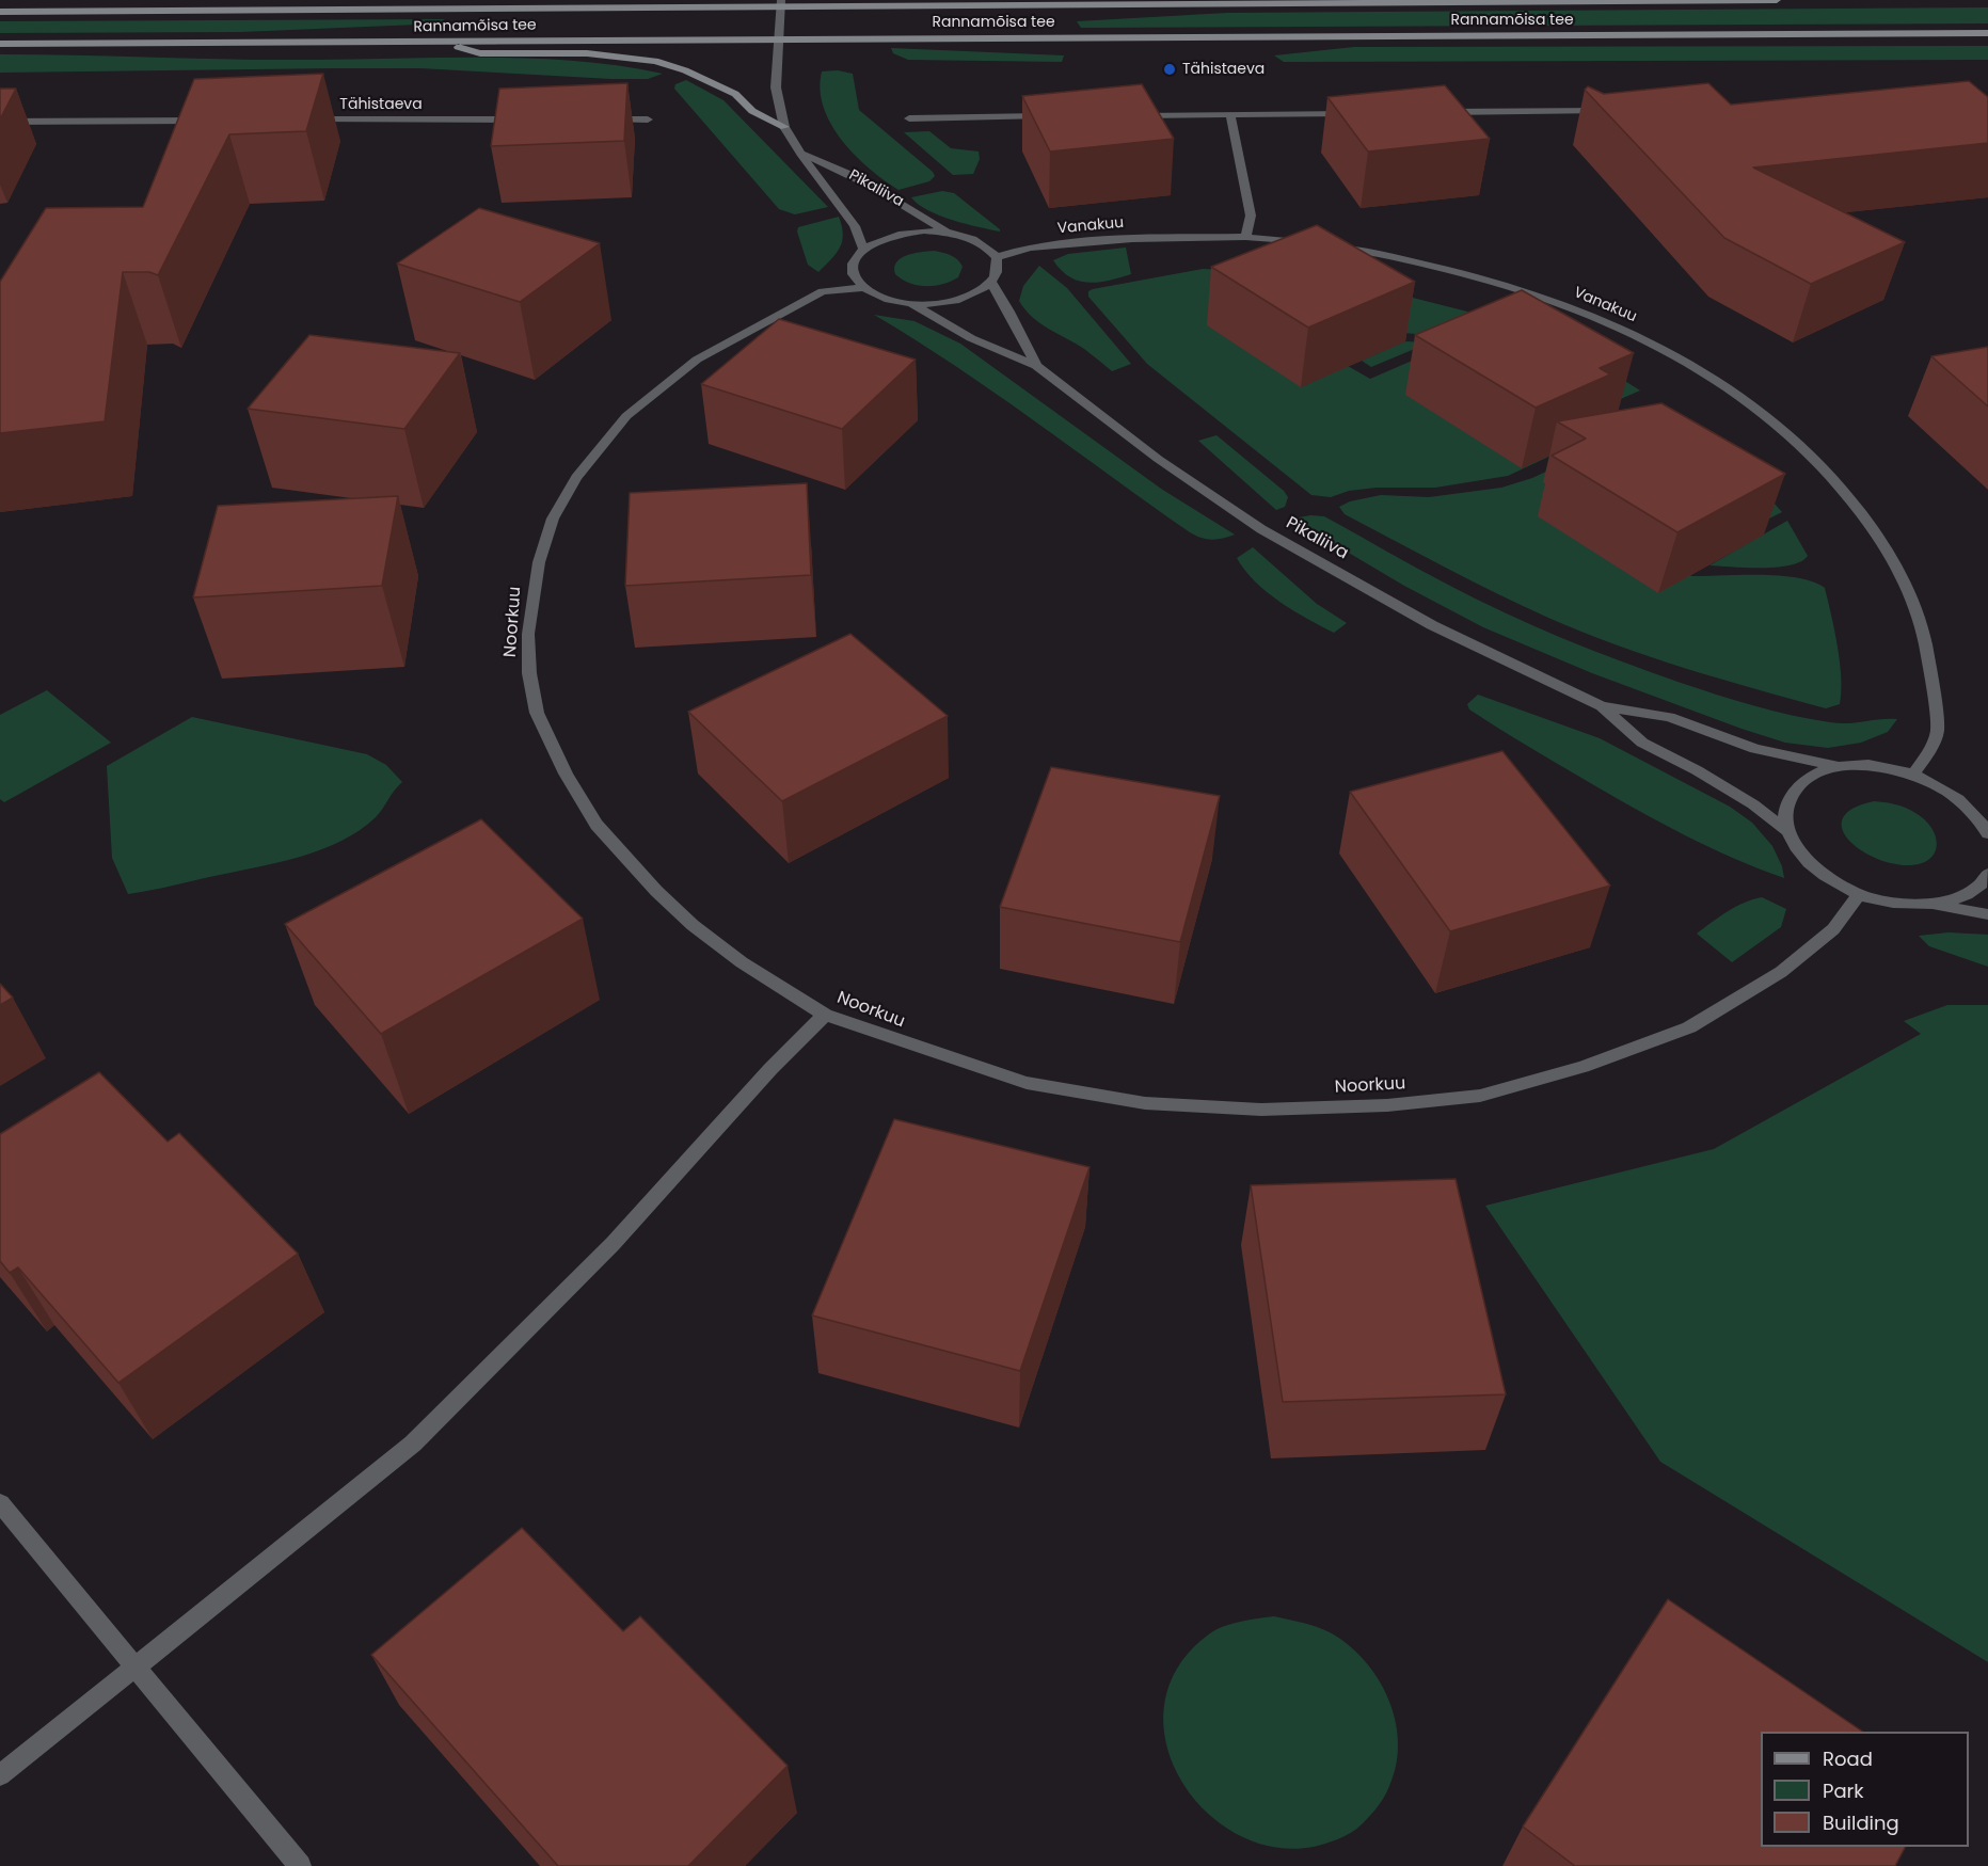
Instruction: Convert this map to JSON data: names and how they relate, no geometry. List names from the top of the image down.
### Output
{
  "streets": {
    "main road": ["Rannamõisa tee"],
    "street": [
      "Tähistaeva",
      "Pikaliiva",
      "Vanakuu",
      "Noorkuu"
    ]
  },
  "crossings": [
    ["Rannamõisa tee", "Pikaliiva"]
  ],
  "places": ["Tähistaeva"],
  "legend": ["Road", "Park", "Building"]
}
